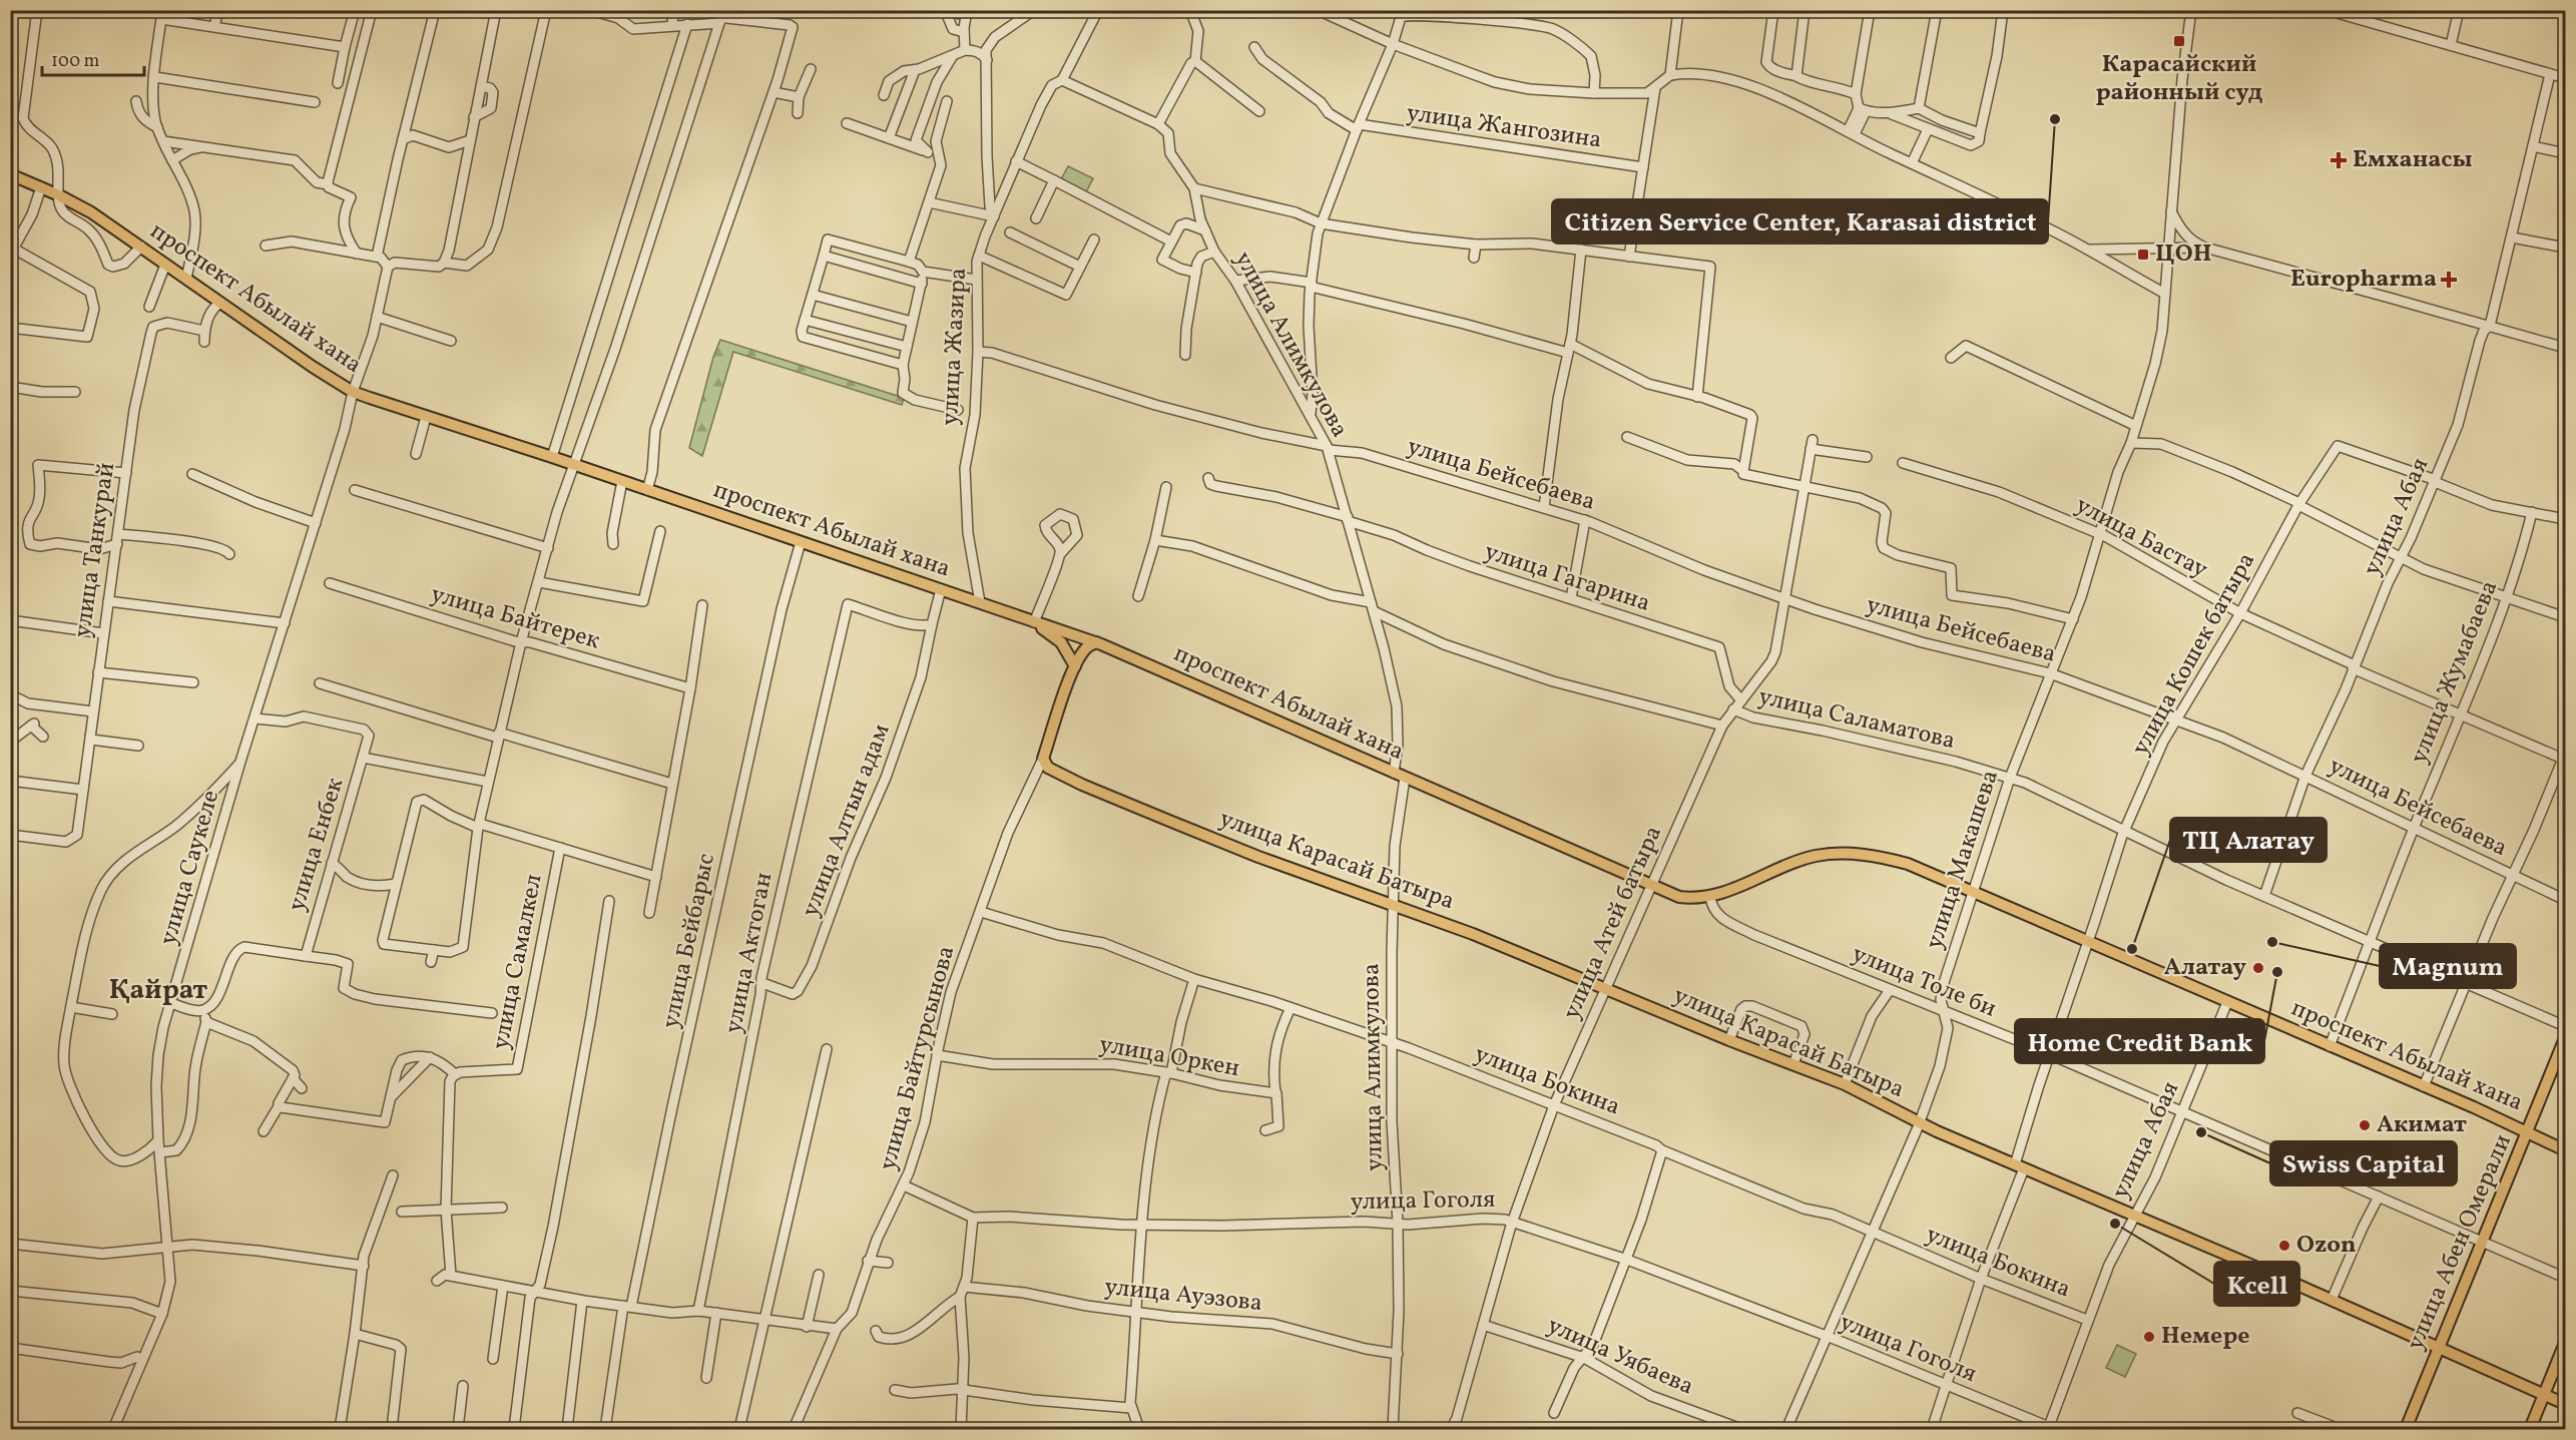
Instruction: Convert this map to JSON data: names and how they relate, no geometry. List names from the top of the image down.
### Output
{
  "streets": {
    "main road": ["проспект Абылай хана", "улица Карасай Батыра", "улица Абен Омерали"],
    "street": [
      "улица Жангозина",
      "улица Алимкулова",
      "улица Жазира",
      "улица Бейсебаева",
      "улица Абая",
      "улица Бастау",
      "улица Танкурай",
      "улица Гагарина",
      "улица Байтерек",
      "улица Кошек батыра",
      "улица Жумабаева",
      "улица Саламатова",
      "улица Алтын адам",
      "улица Енбек",
      "улица Макашева",
      "улица Саукеле",
      "улица Атей батыра",
      "улица Бейбарыс",
      "улица Актоган",
      "улица Самалкел",
      "улица Толе би",
      "улица Оркен",
      "улица Байтурсынова",
      "улица Бокина",
      "улица Гоголя",
      "улица Ауэзова",
      "улица Уябаева"
    ]
  },
  "crossings": [
    ["проспект Абылай хана", "улица Алимкулова"],
    ["проспект Абылай хана", "улица Жазира"],
    ["проспект Абылай хана", "улица Абая"],
    ["проспект Абылай хана", "улица Кошек батыра"],
    ["проспект Абылай хана", "улица Жумабаева"],
    ["проспект Абылай хана", "улица Макашева"],
    ["проспект Абылай хана", "улица Саукеле"],
    ["проспект Абылай хана", "улица Атей батыра"],
    ["проспект Абылай хана", "улица Бейбарыс"],
    ["проспект Абылай хана", "улица Толе би"],
    ["проспект Абылай хана", "улица Абен Омерали"],
    ["улица Алимкулова", "улица Бейсебаева"],
    ["улица Алимкулова", "улица Гагарина"],
    ["улица Алимкулова", "улица Карасай Батыра"],
    ["улица Алимкулова", "улица Бокина"],
    ["улица Алимкулова", "улица Гоголя"],
    ["улица Алимкулова", "улица Ауэзова"],
    ["улица Жазира", "улица Бейсебаева"],
    ["улица Бейсебаева", "улица Абая"],
    ["улица Бейсебаева", "улица Кошек батыра"],
    ["улица Бейсебаева", "улица Жумабаева"],
    ["улица Бейсебаева", "улица Макашева"],
    ["улица Бейсебаева", "улица Атей батыра"],
    ["улица Абая", "улица Бастау"],
    ["улица Абая", "улица Кошек батыра"],
    ["улица Абая", "улица Саламатова"],
    ["улица Абая", "улица Карасай Батыра"],
    ["улица Абая", "улица Толе би"],
    ["улица Абая", "улица Бокина"],
    ["улица Абая", "улица Гоголя"],
    ["улица Бастау", "улица Кошек батыра"],
    ["улица Бастау", "улица Жумабаева"],
    ["улица Бастау", "улица Макашева"],
    ["улица Гагарина", "улица Атей батыра"],
    ["улица Кошек батыра", "улица Саламатова"],
    ["улица Кошек батыра", "улица Карасай Батыра"],
    ["улица Кошек батыра", "улица Толе би"],
    ["улица Кошек батыра", "улица Бокина"],
    ["улица Кошек батыра", "улица Гоголя"],
    ["улица Жумабаева", "улица Саламатова"],
    ["улица Саламатова", "улица Макашева"],
    ["улица Саламатова", "улица Атей батыра"],
    ["улица Алтын адам", "улица Актоган"],
    ["улица Макашева", "улица Карасай Батыра"],
    ["улица Макашева", "улица Толе би"],
    ["улица Макашева", "улица Бокина"],
    ["улица Макашева", "улица Гоголя"],
    ["улица Карасай Батыра", "улица Атей батыра"],
    ["улица Карасай Батыра", "улица Абен Омерали"],
    ["улица Атей батыра", "улица Бокина"],
    ["улица Атей батыра", "улица Гоголя"],
    ["улица Атей батыра", "улица Уябаева"],
    ["улица Толе би", "улица Абен Омерали"],
    ["улица Оркен", "улица Байтурсынова"],
    ["улица Байтурсынова", "улица Бокина"],
    ["улица Байтурсынова", "улица Гоголя"]
  ],
  "districts": ["Қайрат"],
  "places": {
    "transit": ["Карасайский районный суд", "ЦОН"],
    "other": [
      "Citizen Service Center, Karasai district",
      "Magnum",
      "ТЦ Алатау",
      "Алатау",
      "Home Credit Bank",
      "Акимат",
      "Swiss Capital",
      "Kcell",
      "Ozon",
      "Немере"
    ],
    "health": ["Емханасы", "Europharma"]
  },
  "scale_bar": "100 m"
}
